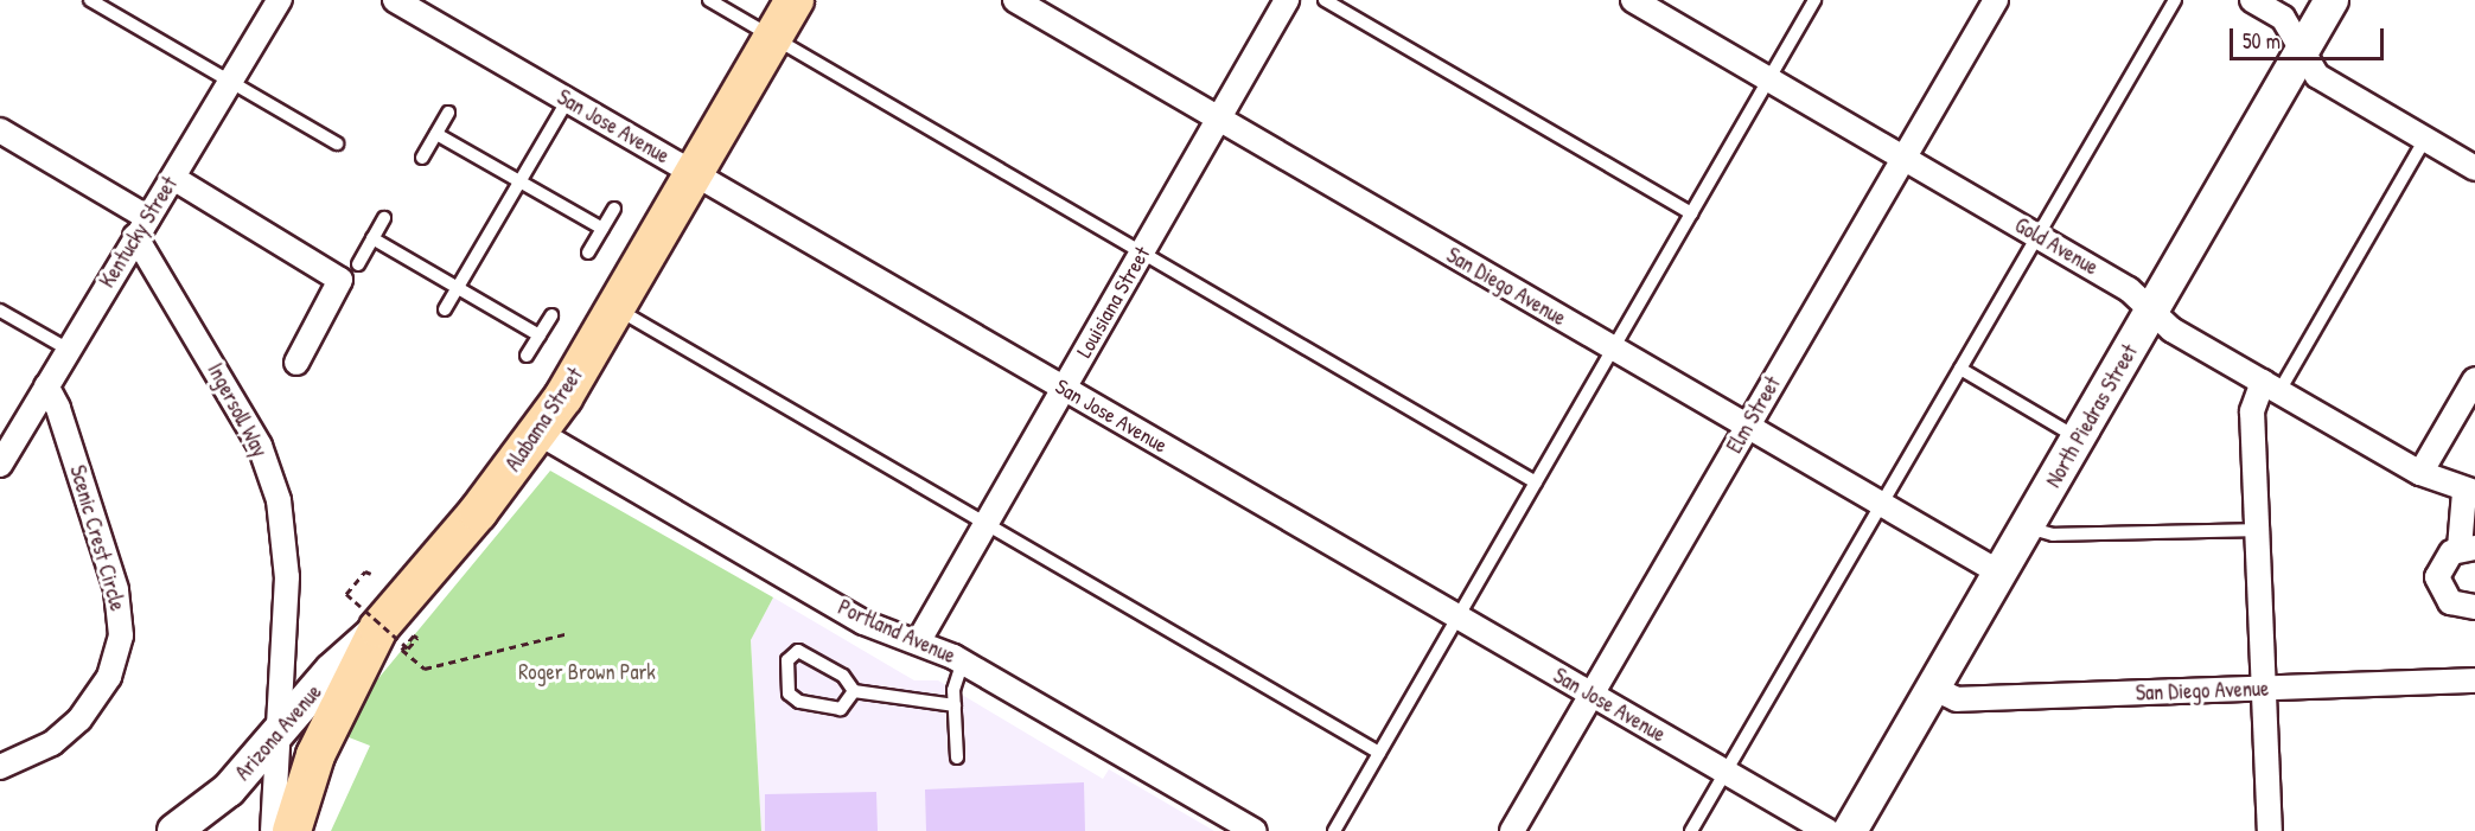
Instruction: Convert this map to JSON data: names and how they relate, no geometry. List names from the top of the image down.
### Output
{
  "streets": {
    "main road": ["North Piedras Street", "Alabama Street", "Arizona Avenue"],
    "street": [
      "San Jose Avenue",
      "Kentucky Street",
      "Gold Avenue",
      "San Diego Avenue",
      "Louisiana Street",
      "Ingersoll Way",
      "Elm Street",
      "Scenic Crest Circle",
      "Portland Avenue"
    ]
  },
  "crossings": [
    ["San Jose Avenue", "Louisiana Street"],
    ["San Jose Avenue", "Elm Street"],
    ["San Jose Avenue", "Alabama Street"],
    ["Kentucky Street", "Ingersoll Way"],
    ["Kentucky Street", "Scenic Crest Circle"],
    ["Gold Avenue", "Elm Street"],
    ["Gold Avenue", "North Piedras Street"],
    ["San Diego Avenue", "Louisiana Street"],
    ["San Diego Avenue", "Elm Street"],
    ["San Diego Avenue", "North Piedras Street"],
    ["Louisiana Street", "Portland Avenue"],
    ["Ingersoll Way", "Arizona Avenue"],
    ["Alabama Street", "Portland Avenue"],
    ["Alabama Street", "Arizona Avenue"]
  ],
  "parks": ["Roger Brown Park"],
  "scale_bar": "50 m"
}
